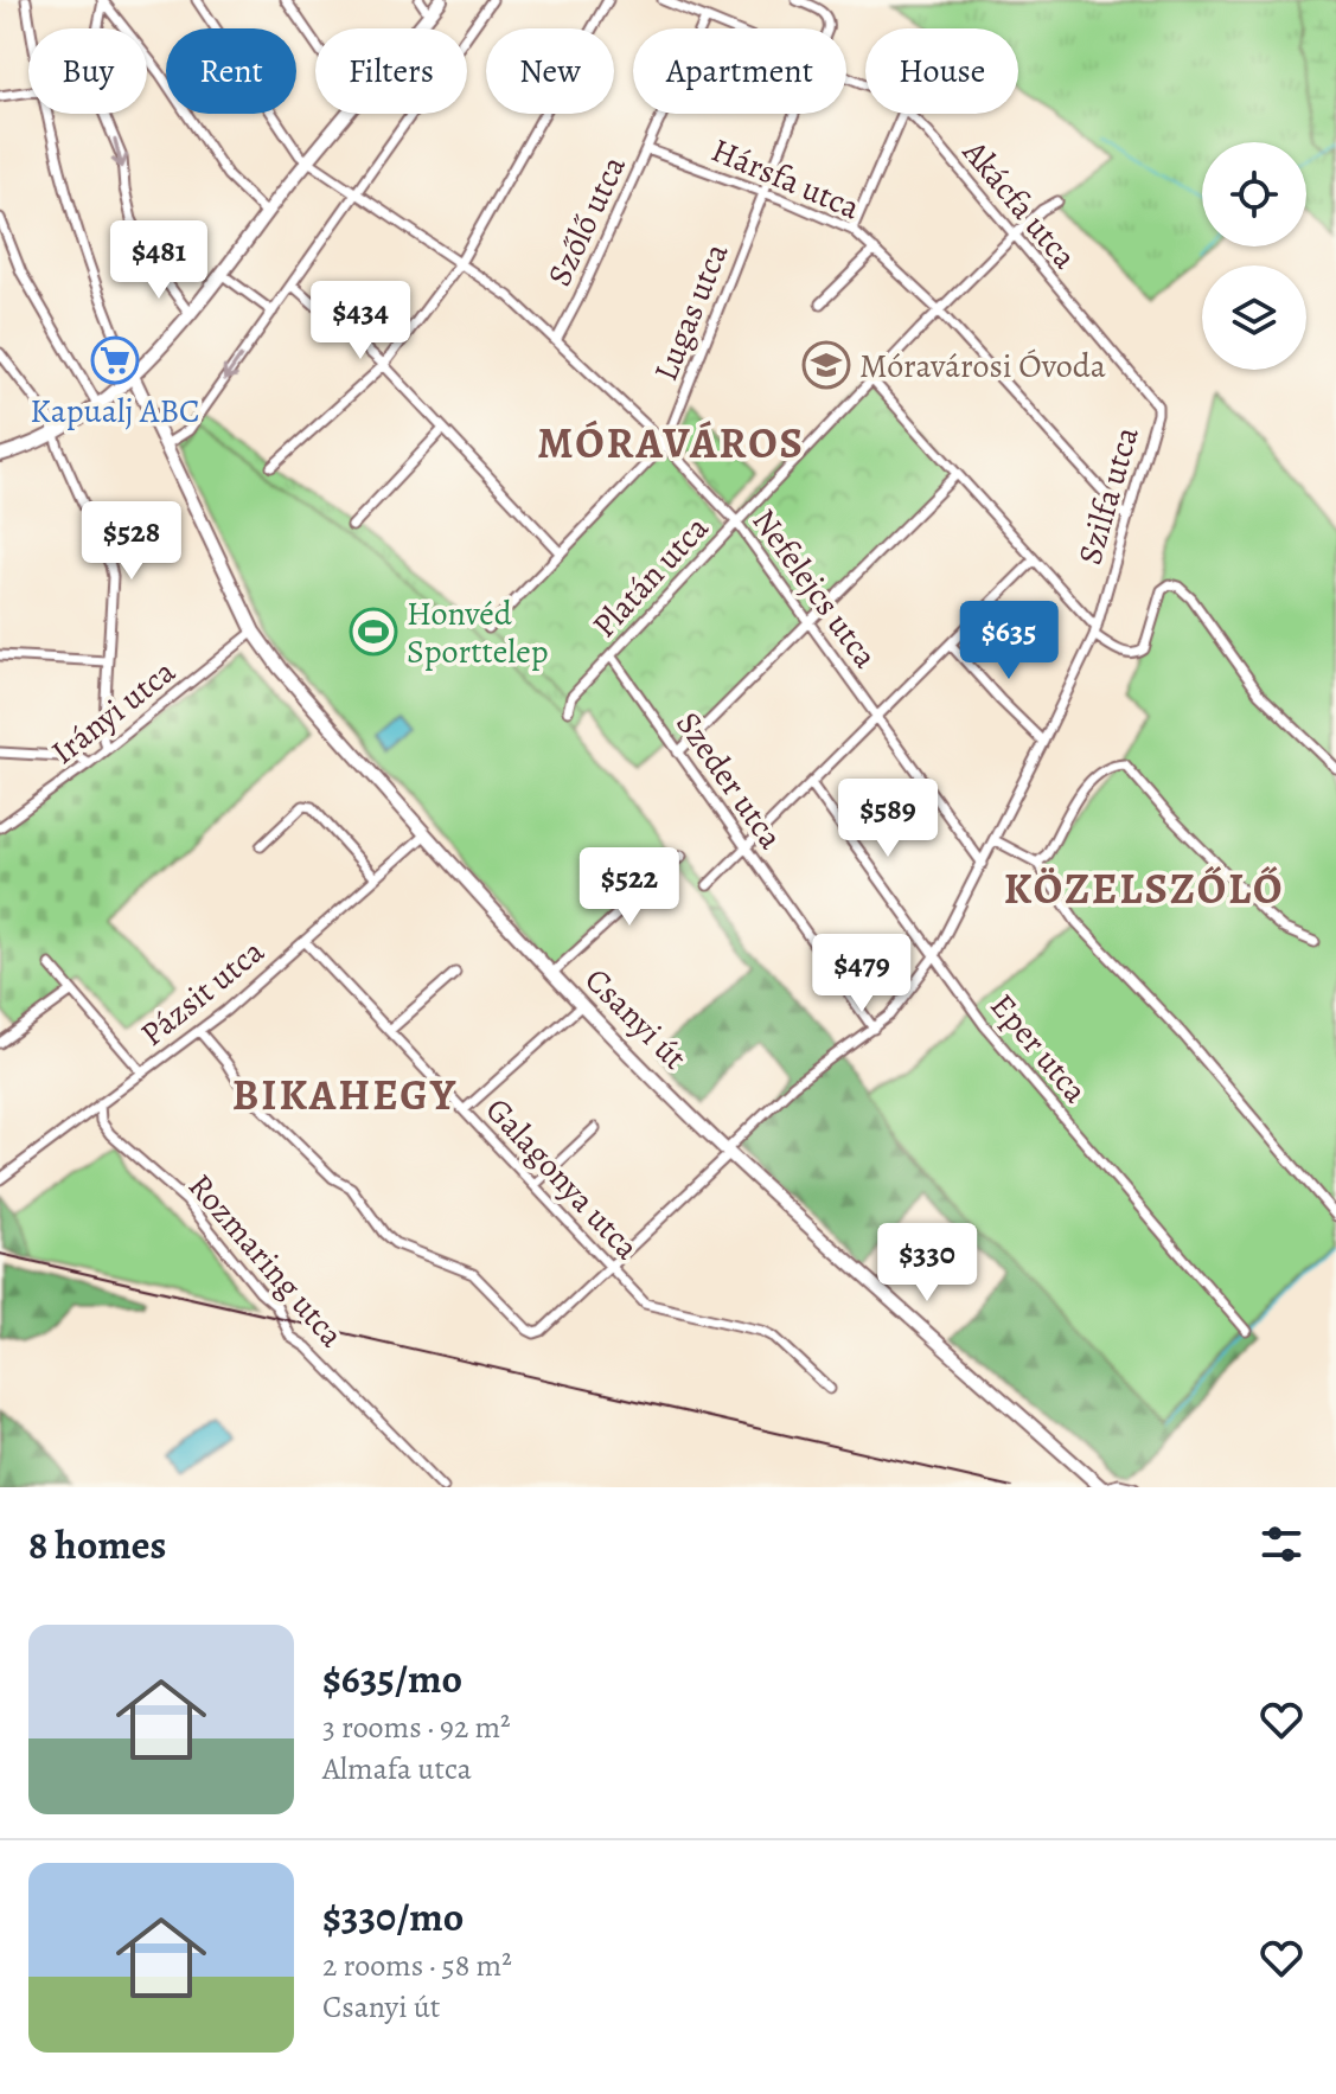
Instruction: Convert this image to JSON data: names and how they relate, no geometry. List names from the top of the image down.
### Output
{
  "streets": {
    "street": [
      "Hársfa utca",
      "Akácfa utca",
      "Szőlő utca",
      "Lugas utca",
      "Szilfa utca",
      "Platán utca",
      "Nefelejcs utca",
      "Irányi utca",
      "Szeder utca",
      "Pázsit utca",
      "Csanyi út",
      "Eper utca",
      "Galagonya utca",
      "Rozmaring utca"
    ]
  },
  "crossings": [
    ["Hársfa utca", "Szőlő utca"],
    ["Hársfa utca", "Lugas utca"],
    ["Hársfa utca", "Szilfa utca"],
    ["Hársfa utca", "Platán utca"],
    ["Akácfa utca", "Szőlő utca"],
    ["Akácfa utca", "Szilfa utca"],
    ["Akácfa utca", "Platán utca"],
    ["Szőlő utca", "Nefelejcs utca"],
    ["Lugas utca", "Nefelejcs utca"],
    ["Szilfa utca", "Nefelejcs utca"],
    ["Szilfa utca", "Szeder utca"],
    ["Szilfa utca", "Pázsit utca"],
    ["Szilfa utca", "Csanyi út"],
    ["Szilfa utca", "Eper utca"],
    ["Szilfa utca", "Galagonya utca"],
    ["Platán utca", "Nefelejcs utca"],
    ["Platán utca", "Szeder utca"],
    ["Irányi utca", "Csanyi út"],
    ["Pázsit utca", "Csanyi út"],
    ["Pázsit utca", "Galagonya utca"],
    ["Pázsit utca", "Rozmaring utca"]
  ],
  "districts": ["MÓRAVÁROS", "KÖZELSZŐLŐ", "BIKAHEGY"],
  "places": {
    "supermarket": ["Kapualj ABC"],
    "school or university": ["Móravárosi Óvoda"],
    "sports": ["Honvéd Sporttelep"]
  },
  "page": {
    "chip": [
      "Buy",
      "Rent",
      "Filters",
      "New",
      "Apartment",
      "House"
    ],
    "price": [
      "$481",
      "$434",
      "$528",
      "$635",
      "$589",
      "$522",
      "$479",
      "$330"
    ],
    "heading": "8 homes",
    "list": [
      {
        "name": "$635/mo",
        "note": "3 rooms · 92 m² · Almafa utca"
      },
      {
        "name": "$330/mo",
        "note": "2 rooms · 58 m² · Csanyi út"
      }
    ]
  }
}
